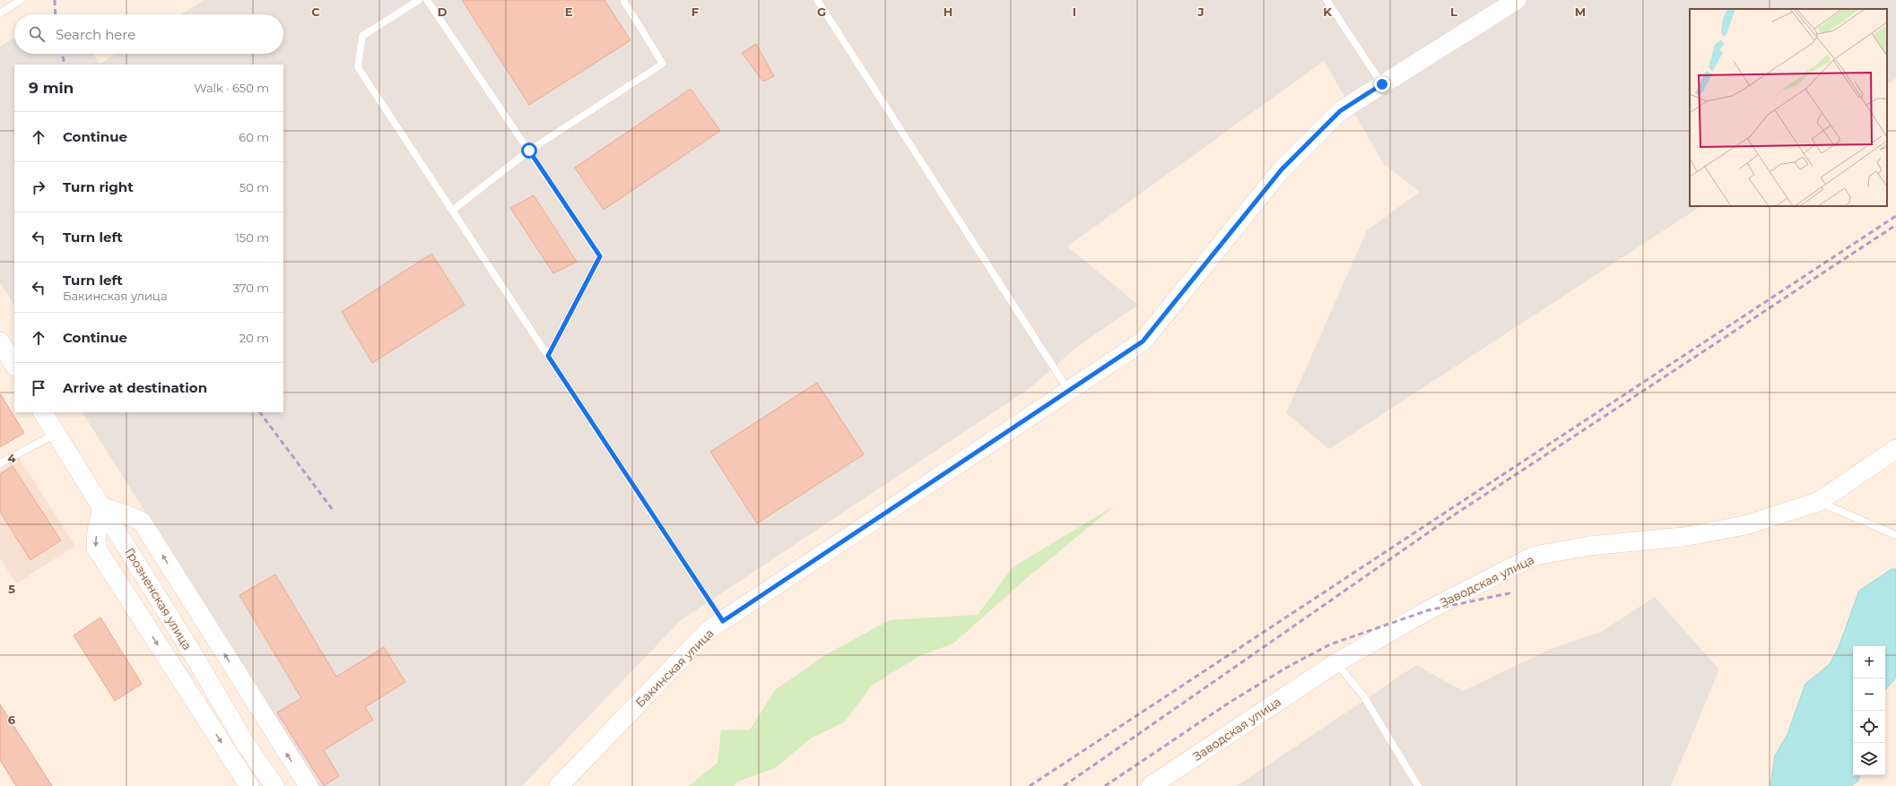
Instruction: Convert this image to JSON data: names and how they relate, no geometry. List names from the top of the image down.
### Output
{
  "streets": {
    "street": ["Заводская улица", "Грозненская улица", "Бакинская улица"]
  },
  "page": {
    "search": "Search here",
    "heading": ["9 min", "Walk · 650 m"],
    "list": [
      ["Continue", "60 m"],
      ["Turn right", "50 m"],
      ["Turn left", "150 m"],
      ["Turn left", "Бакинская улица", "370 m"],
      ["Continue", "20 m"],
      "Arrive at destination"
    ],
    "map_buttons": ["+", "−"]
  },
  "grid": {
    "columns": [
      "C",
      "D",
      "E",
      "F",
      "G",
      "H",
      "I",
      "J",
      "K",
      "L",
      "M"
    ],
    "rows": ["4", "5", "6"]
  }
}
